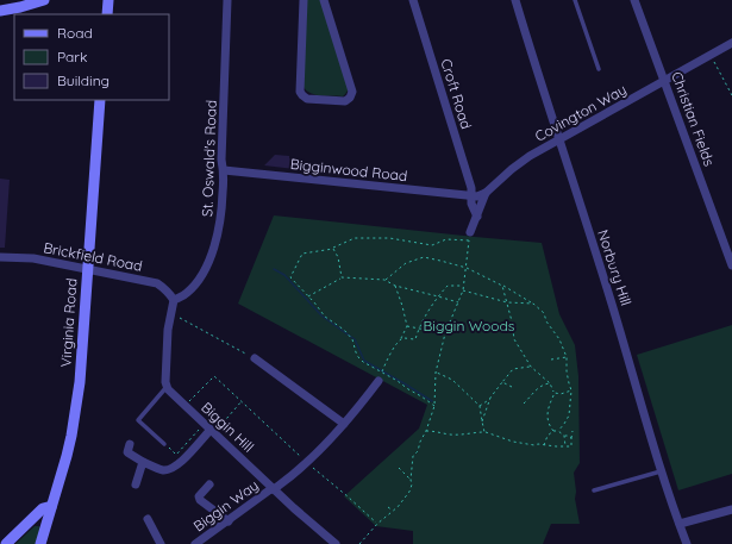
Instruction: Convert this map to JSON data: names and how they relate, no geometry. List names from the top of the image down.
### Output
{
  "streets": {
    "street": [
      "Croft Road",
      "Covington Way",
      "Christian Fields",
      "St. Oswald's Road",
      "Bigginwood Road",
      "Brickfield Road",
      "Norbury Hill",
      "Virginia Road",
      "Biggin Hill",
      "Biggin Way"
    ]
  },
  "crossings": [
    ["Croft Road", "Bigginwood Road"],
    ["Covington Way", "Christian Fields"],
    ["Covington Way", "Norbury Hill"],
    ["St. Oswald's Road", "Bigginwood Road"],
    ["St. Oswald's Road", "Brickfield Road"],
    ["Brickfield Road", "Virginia Road"],
    ["Biggin Hill", "Biggin Way"]
  ],
  "parks": ["Biggin Woods"],
  "legend": ["Road", "Park", "Building"]
}
